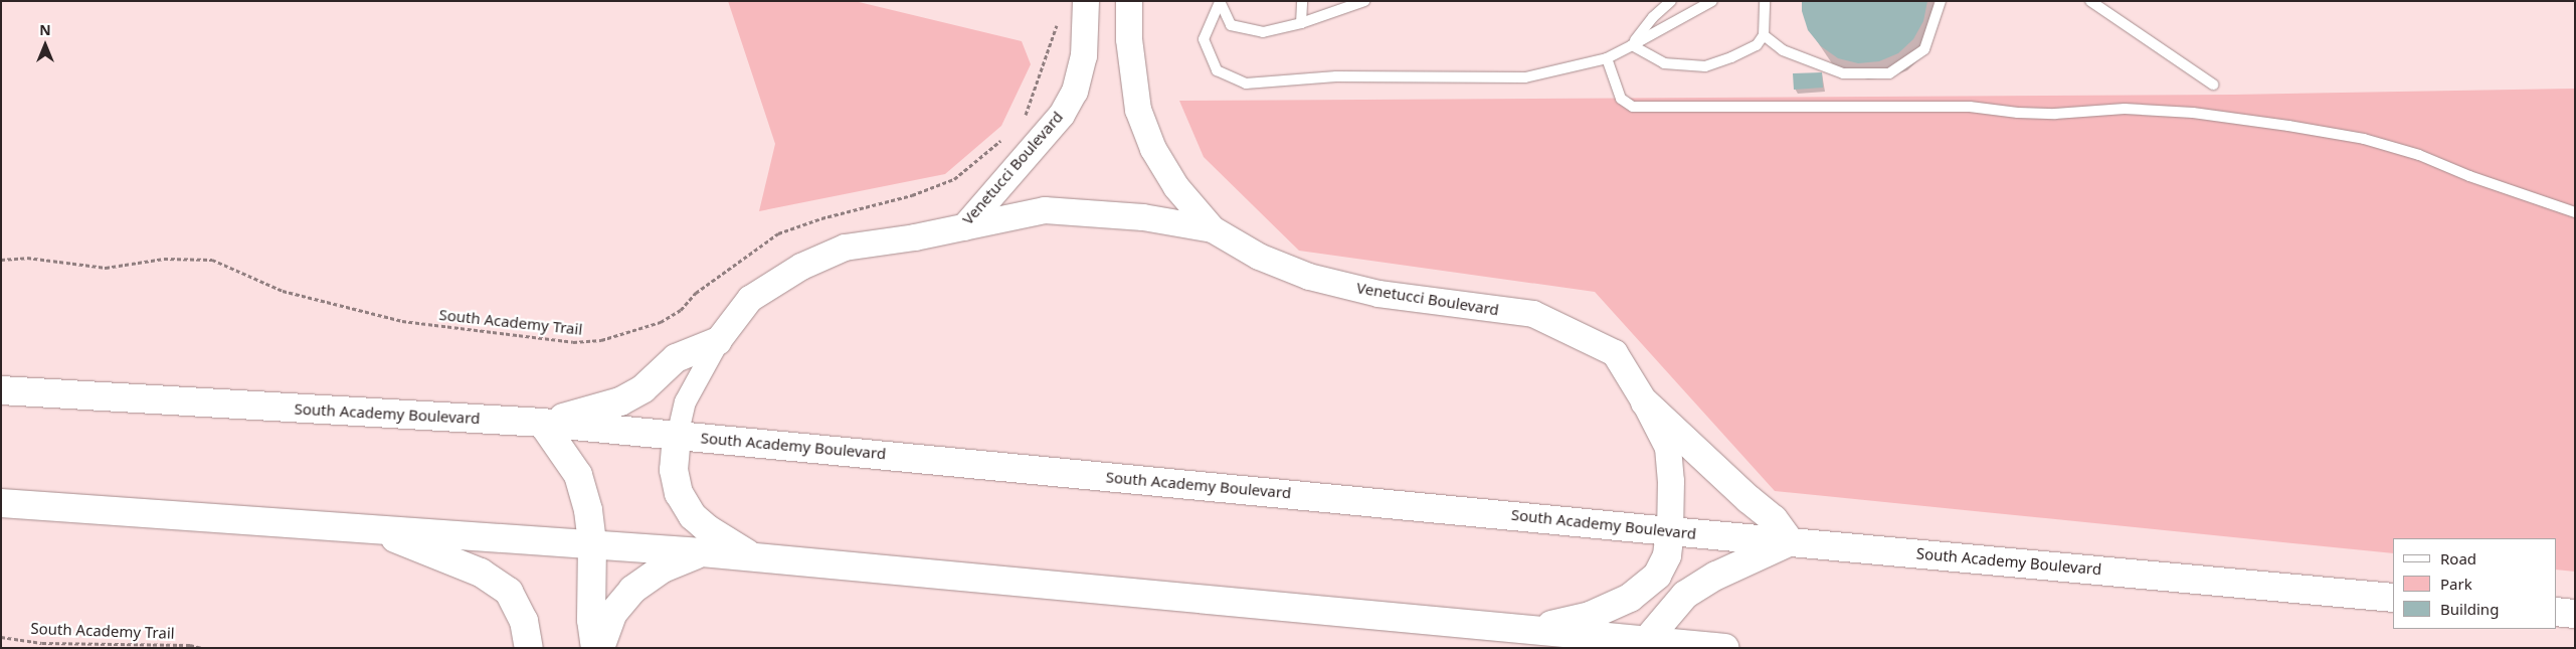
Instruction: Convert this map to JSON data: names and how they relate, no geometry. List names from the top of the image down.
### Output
{
  "streets": {
    "highway": ["South Academy Boulevard"],
    "street": ["Venetucci Boulevard"],
    "path": ["South Academy Trail"]
  },
  "crossings": [
    ["Venetucci Boulevard", "South Academy Boulevard"]
  ],
  "legend": ["Road", "Park", "Building"],
  "north": "top"
}
